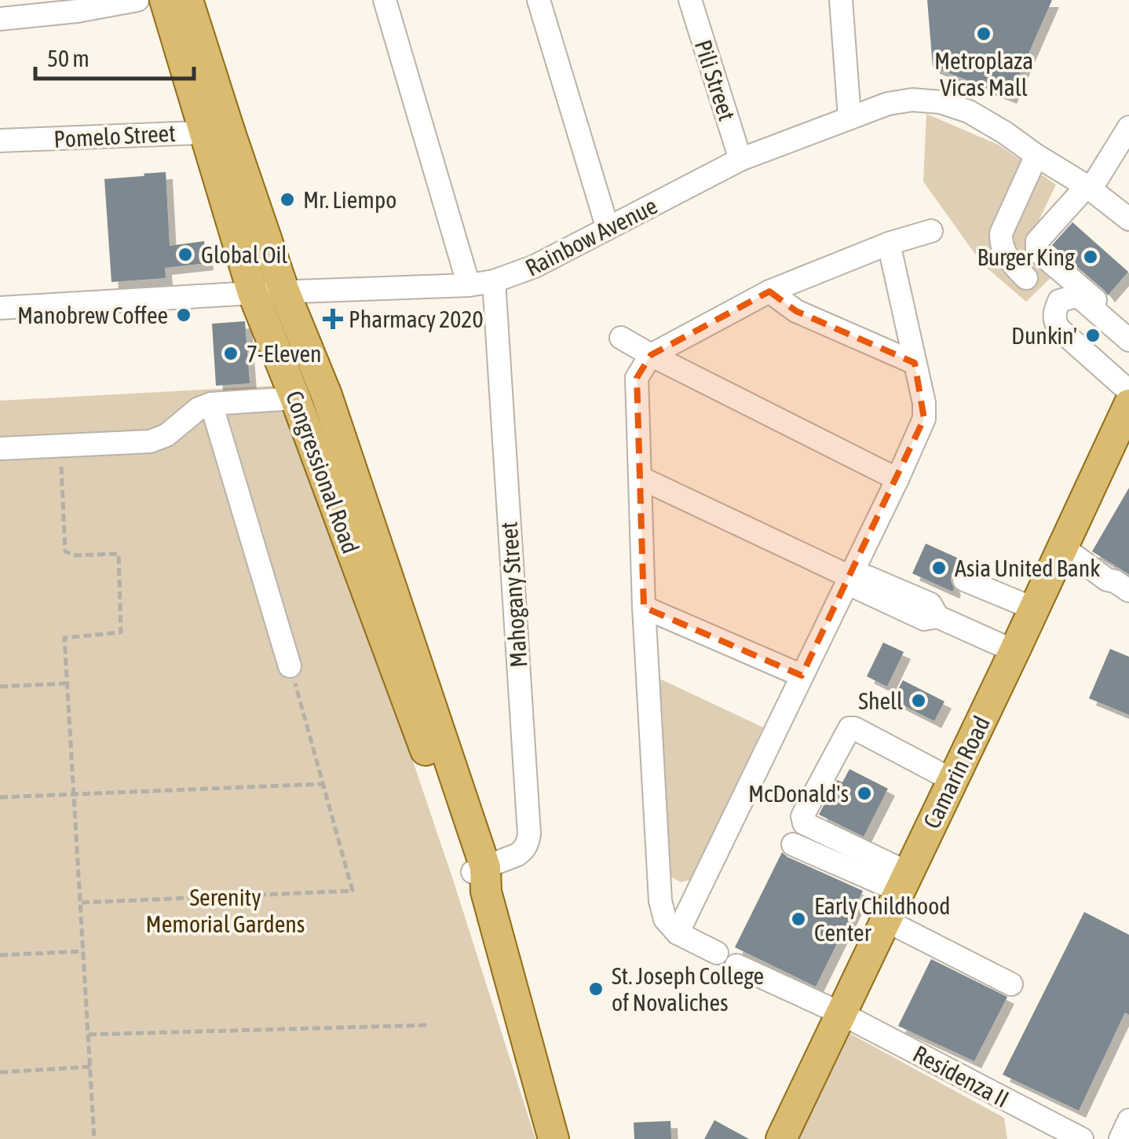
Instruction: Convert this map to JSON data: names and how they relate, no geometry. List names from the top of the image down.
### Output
{
  "streets": {
    "main road": ["Congressional Road", "Camarin Road"],
    "street": [
      "Pili Street",
      "Pomelo Street",
      "Rainbow Avenue",
      "Mahogany Street",
      "Residenza II"
    ]
  },
  "crossings": [
    ["Pili Street", "Rainbow Avenue"],
    ["Pomelo Street", "Congressional Road"],
    ["Rainbow Avenue", "Congressional Road"],
    ["Rainbow Avenue", "Mahogany Street"],
    ["Congressional Road", "Mahogany Street"],
    ["Camarin Road", "Residenza II"]
  ],
  "parks": ["Serenity Memorial Gardens"],
  "places": {
    "other": [
      "Metroplaza Vicas Mall",
      "Mr. Liempo",
      "Global Oil",
      "Burger King",
      "Manobrew Coffee",
      "Dunkin'",
      "7-Eleven",
      "Asia United Bank",
      "Shell",
      "McDonald's",
      "Early Childhood Center",
      "St. Joseph College of Novaliches"
    ],
    "health": ["Pharmacy 2020"]
  },
  "scale_bar": "50 m"
}
